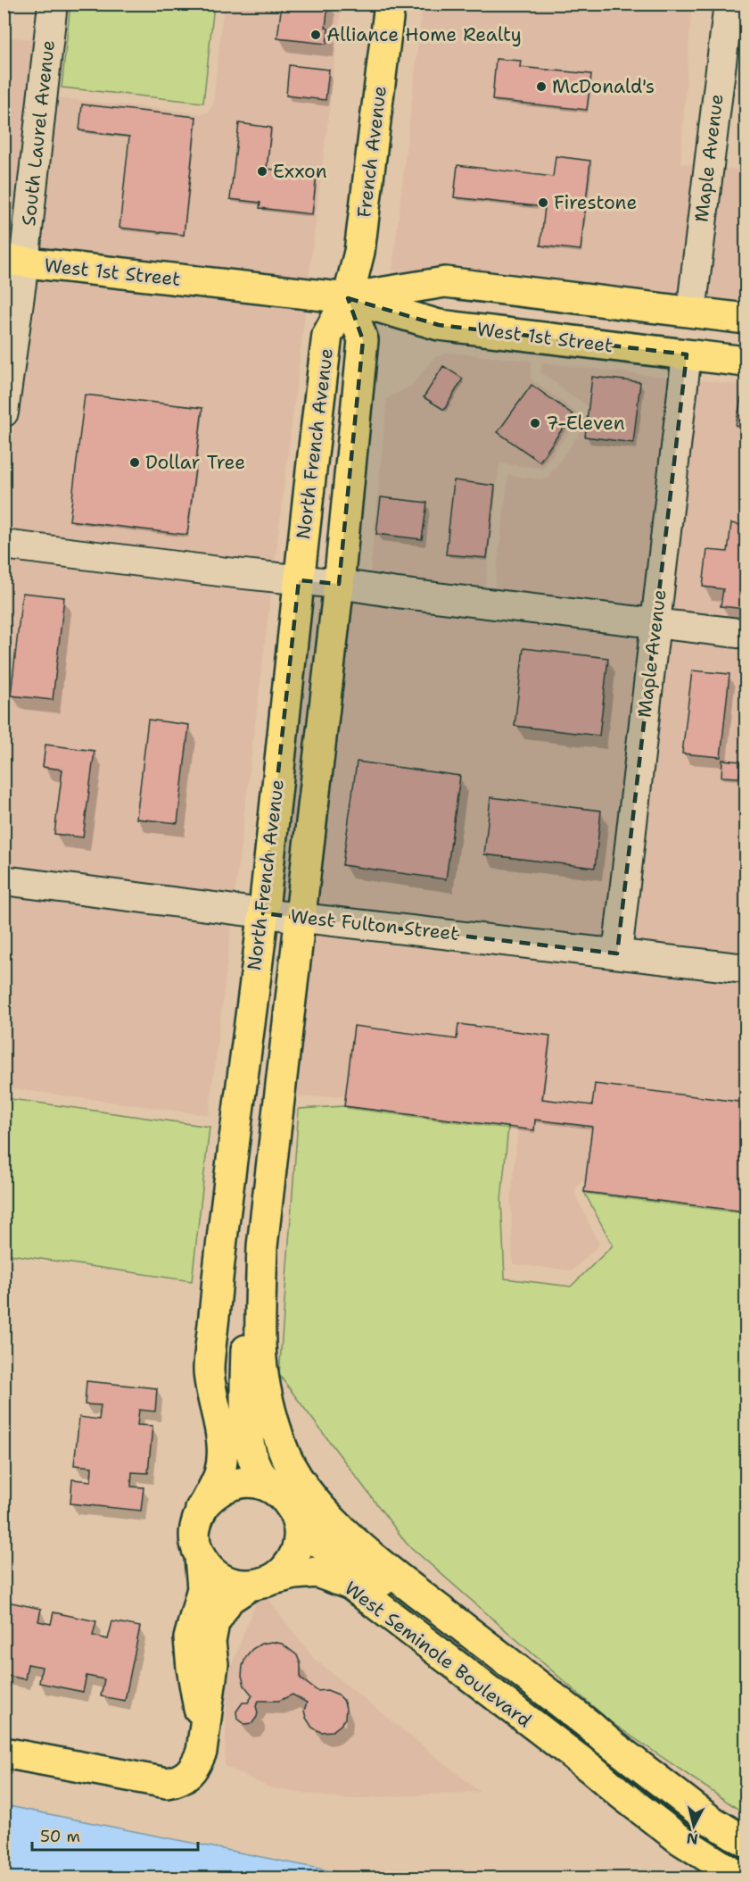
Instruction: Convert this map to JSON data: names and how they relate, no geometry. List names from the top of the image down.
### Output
{
  "streets": {
    "main road": [
      "French Avenue",
      "West 1st Street",
      "North French Avenue",
      "West Seminole Boulevard"
    ],
    "street": ["South Laurel Avenue", "Maple Avenue", "West Fulton Street"]
  },
  "crossings": [
    ["South Laurel Avenue", "West 1st Street"],
    ["French Avenue", "West 1st Street"],
    ["French Avenue", "North French Avenue"],
    ["Maple Avenue", "West 1st Street"],
    ["Maple Avenue", "West Fulton Street"],
    ["West 1st Street", "North French Avenue"],
    ["North French Avenue", "West Fulton Street"],
    ["North French Avenue", "West Seminole Boulevard"]
  ],
  "places": [
    "Alliance Home Realty",
    "McDonald's",
    "Exxon",
    "Firestone",
    "7-Eleven",
    "Dollar Tree"
  ],
  "scale_bar": "50 m",
  "north": "bottom"
}
